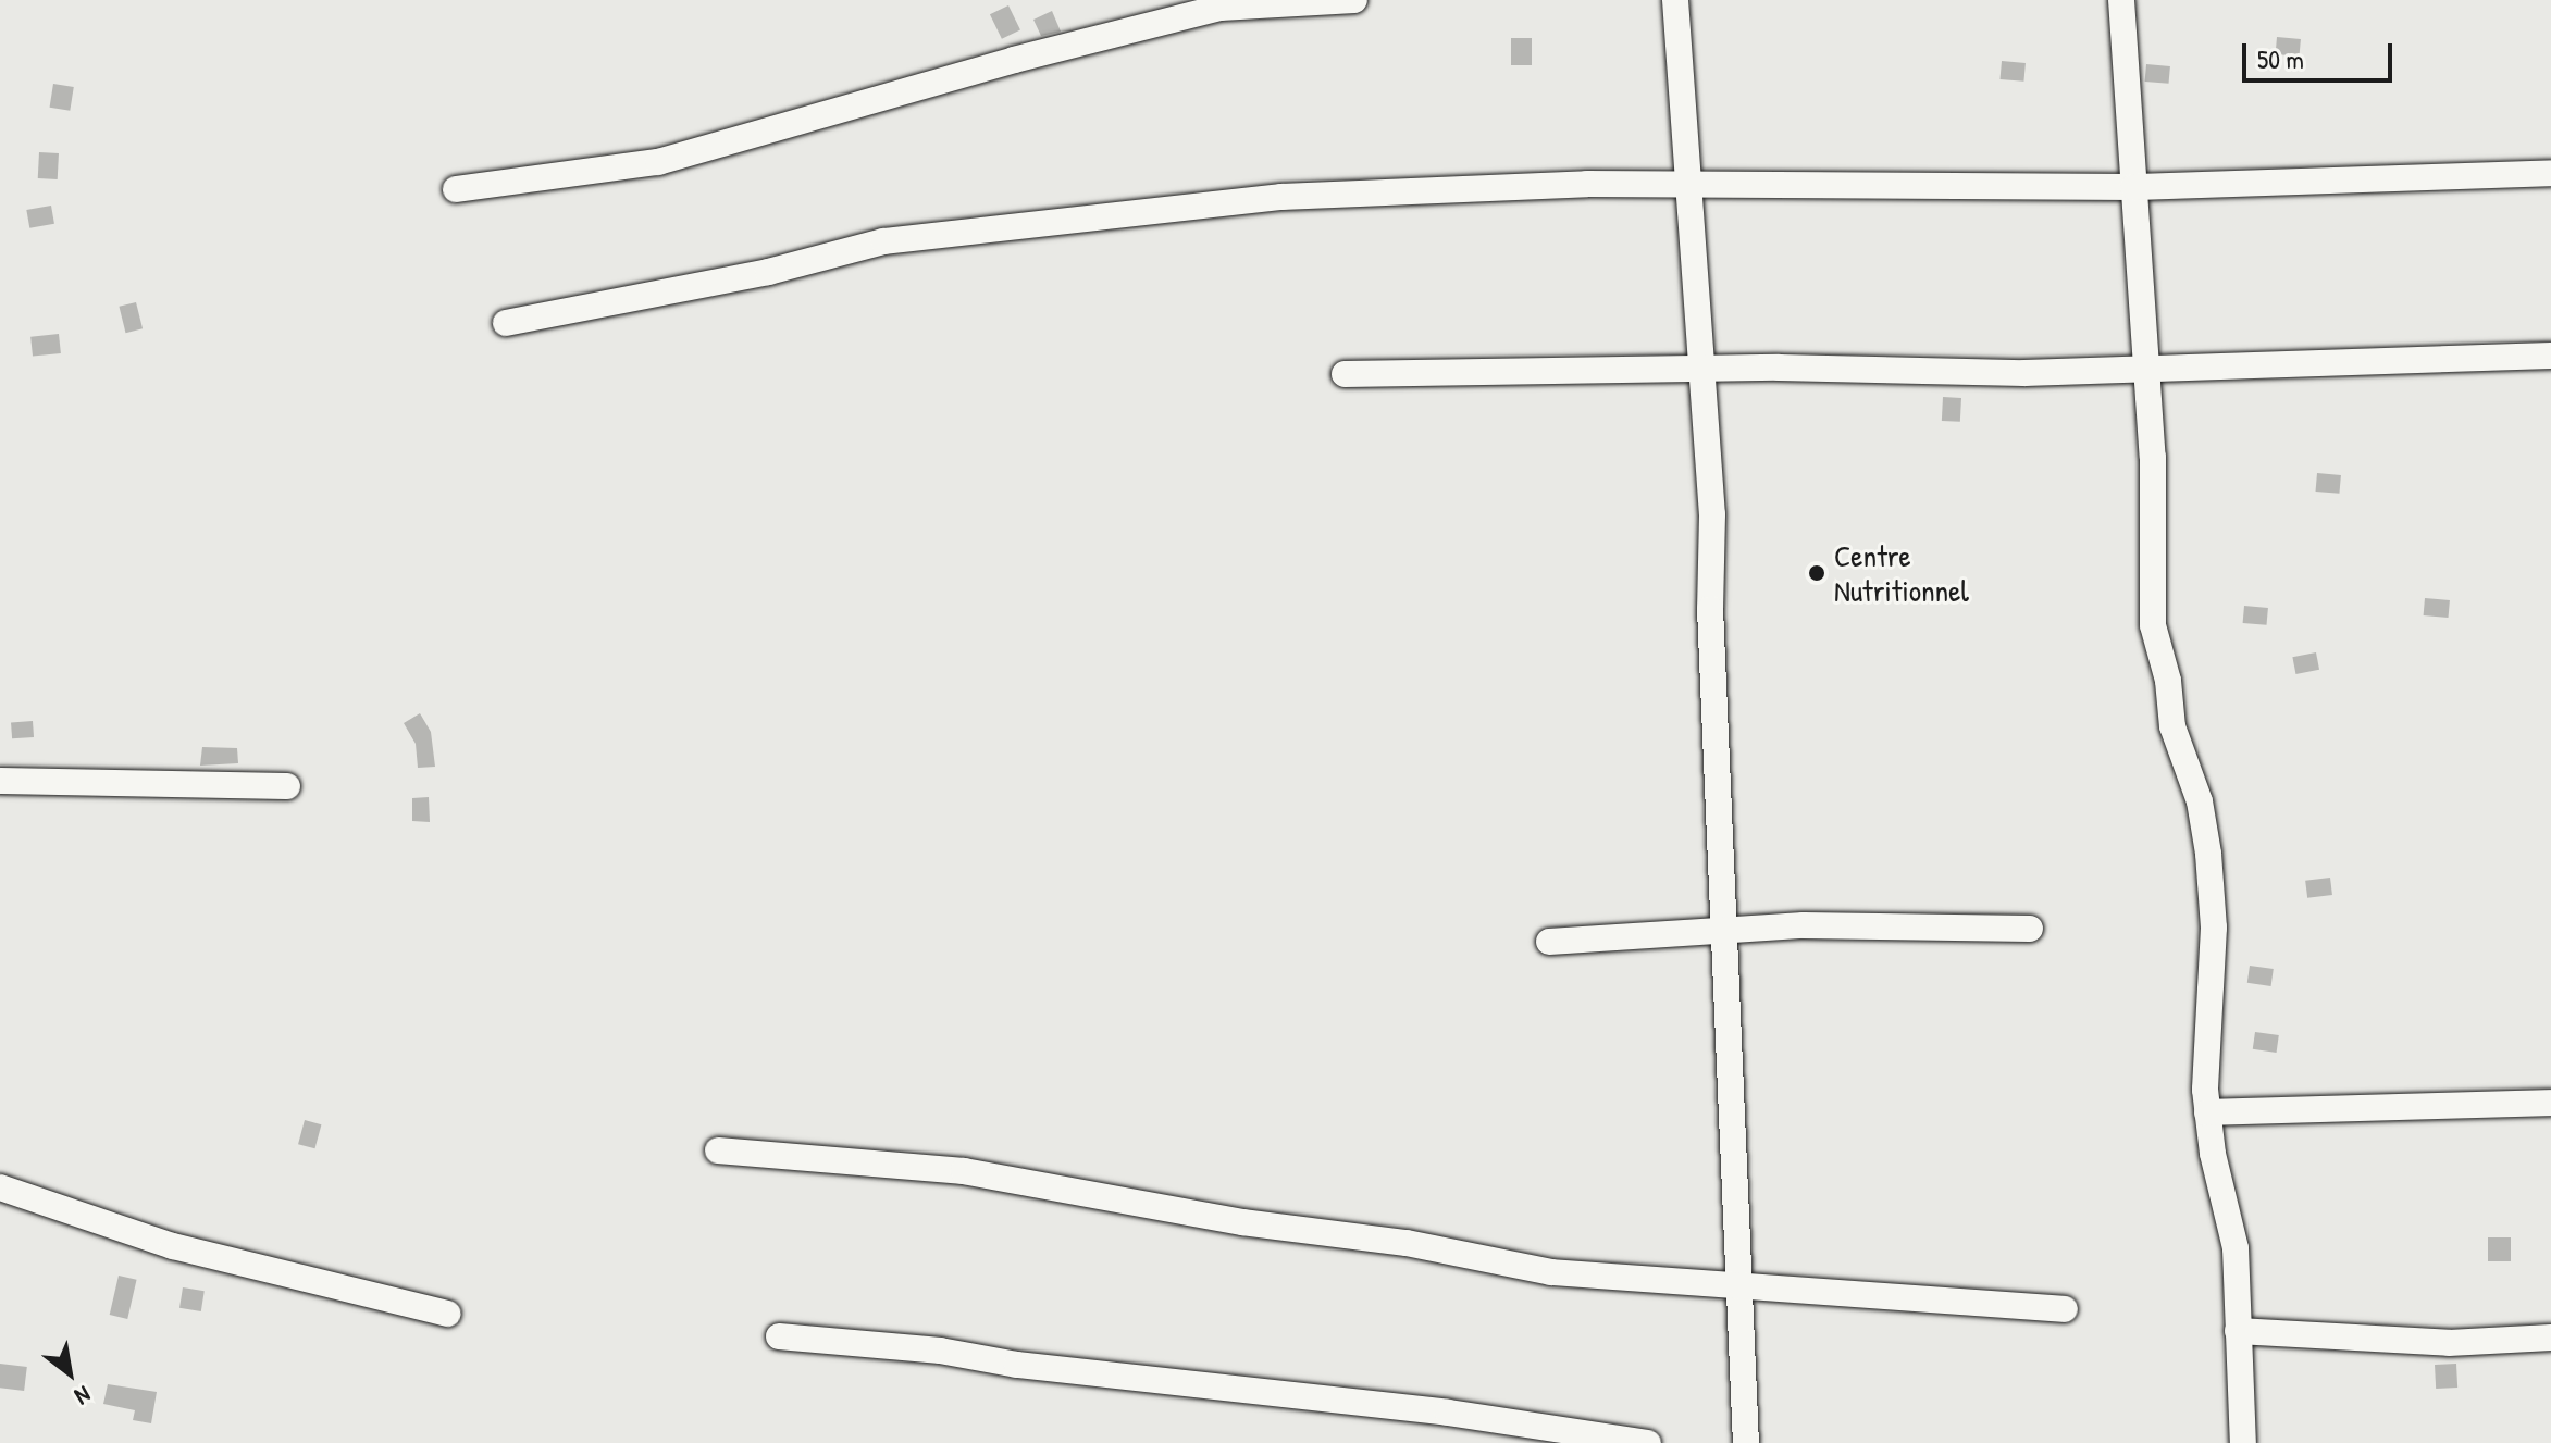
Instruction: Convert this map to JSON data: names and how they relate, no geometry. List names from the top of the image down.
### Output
{
  "places": ["Centre Nutritionnel"],
  "scale_bar": "50 m",
  "north": "bottom right"
}
